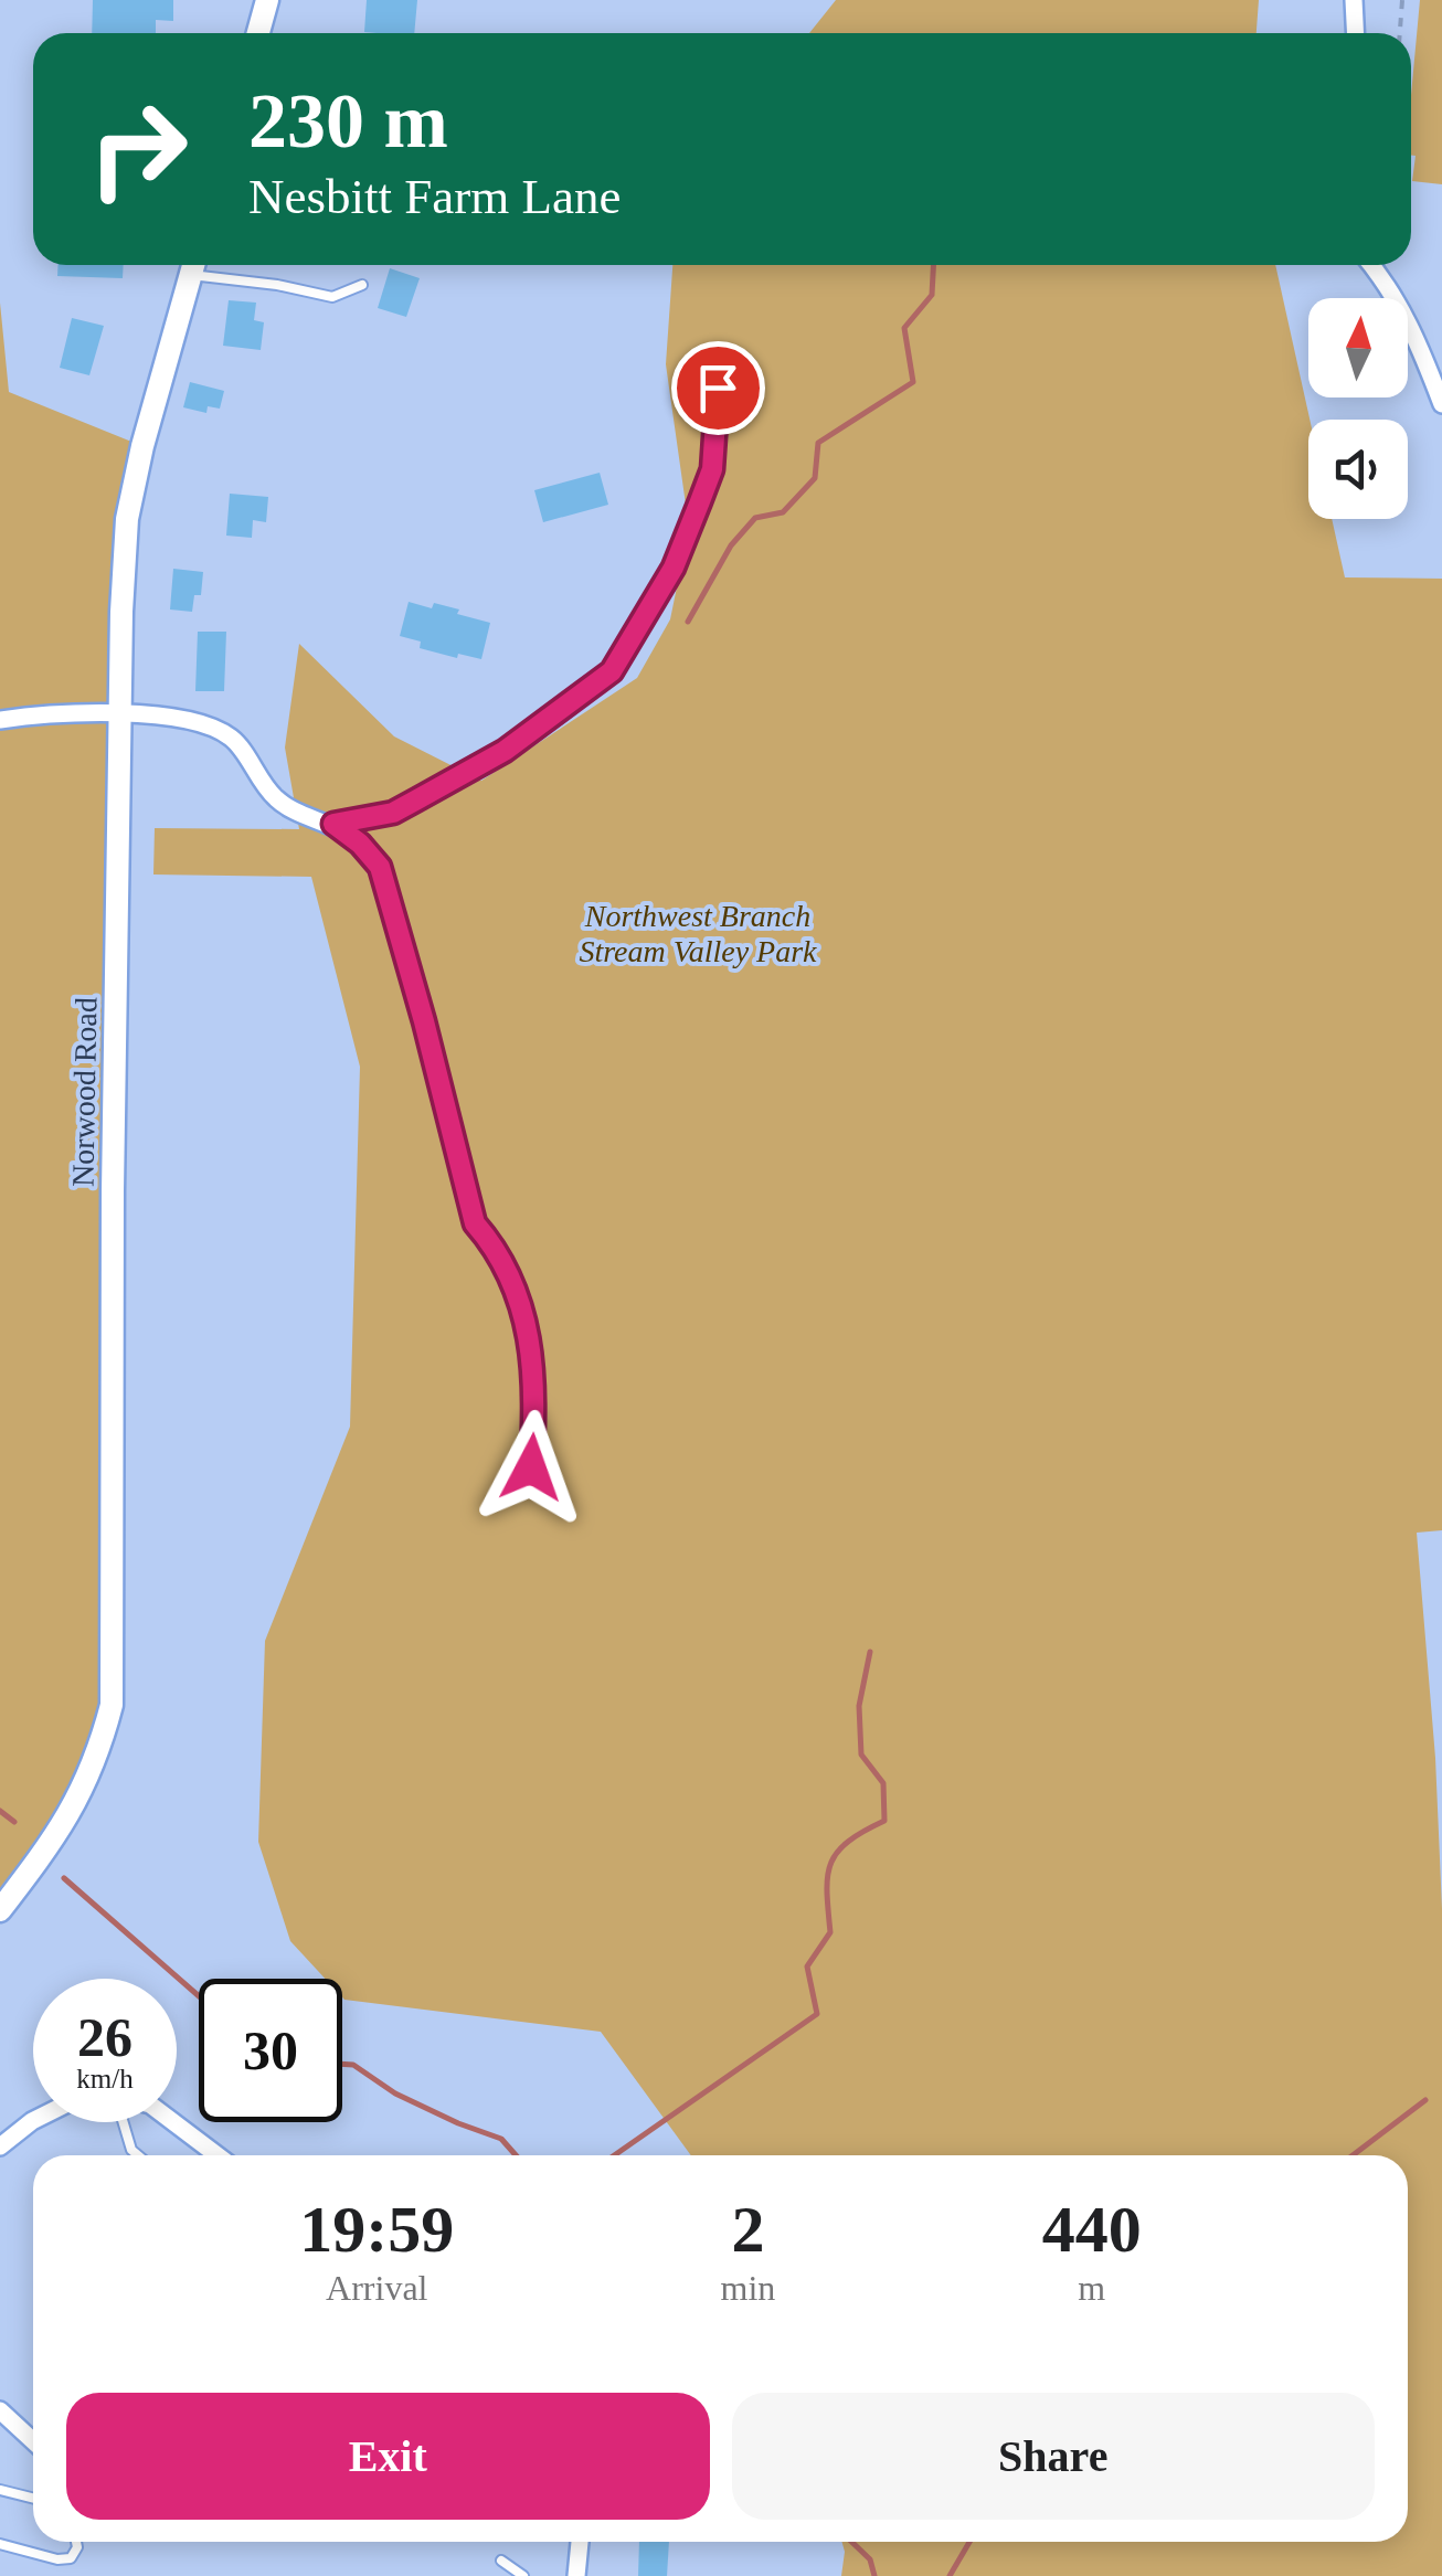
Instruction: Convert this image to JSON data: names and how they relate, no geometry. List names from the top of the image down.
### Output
{
  "streets": {
    "street": ["Norwood Road"]
  },
  "parks": ["Northwest Branch Stream Valley Park"],
  "north": "top",
  "page": {
    "turn": ["230 m", "Nesbitt Farm Lane"],
    "speed": "26 km/h",
    "limit": "30",
    "eta": [
      "19:59",
      "Arrival",
      "2",
      "min",
      "440",
      "m"
    ],
    "buttons": ["Exit", "Share"]
  }
}
